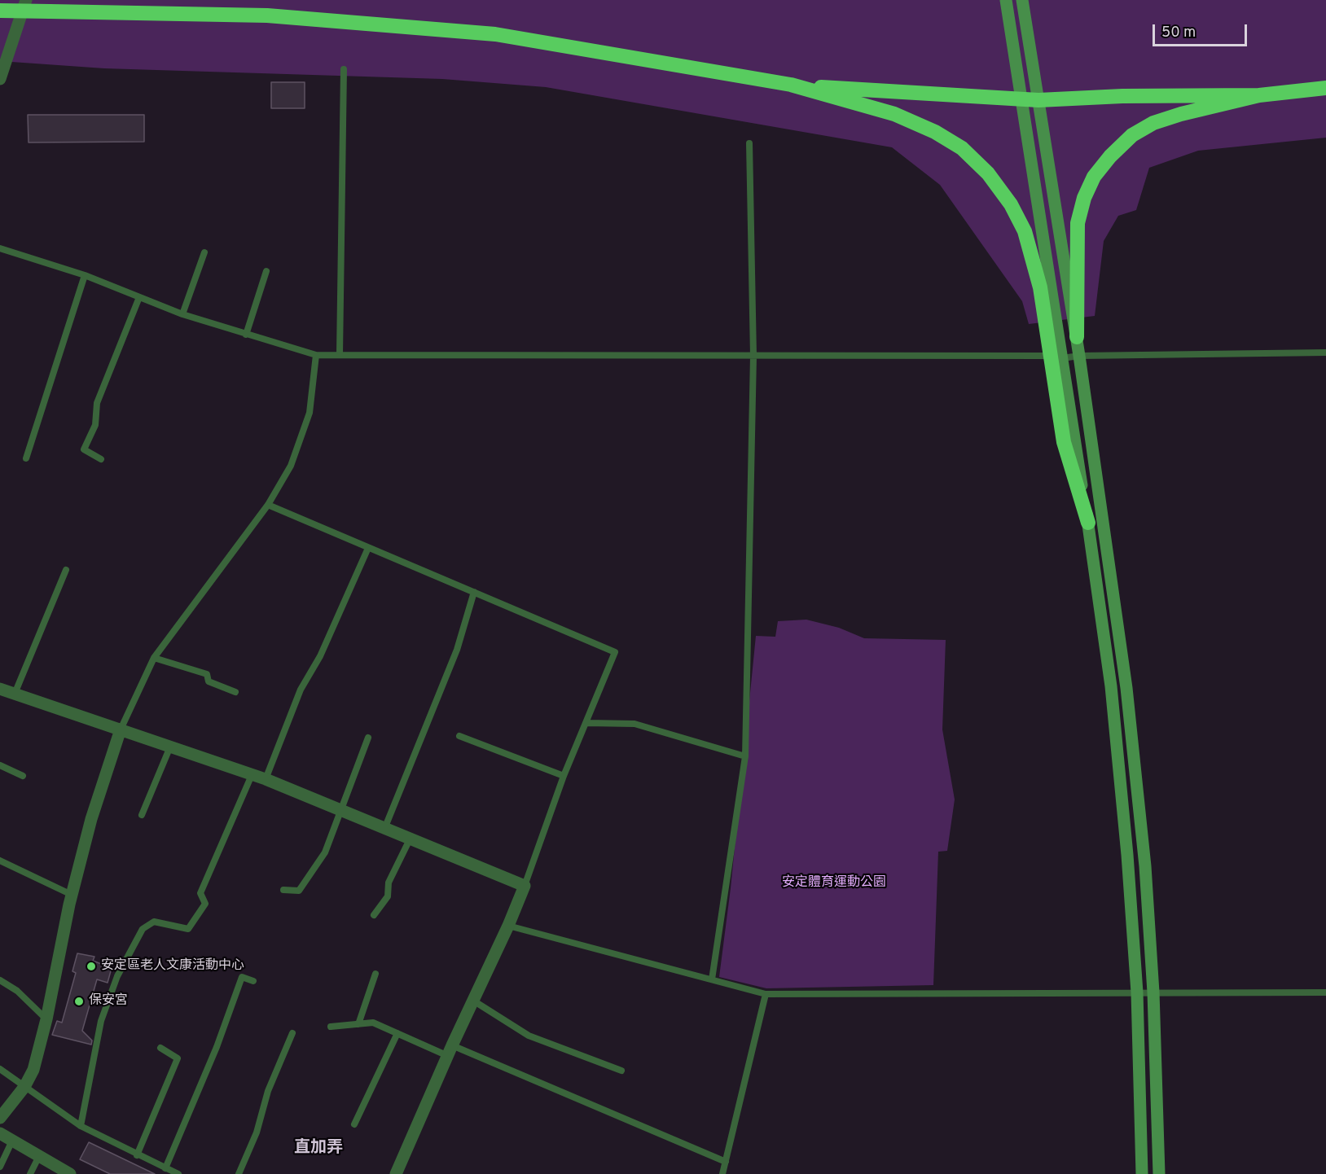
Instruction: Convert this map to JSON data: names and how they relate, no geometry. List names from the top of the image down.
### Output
{
  "districts": ["直加弄"],
  "parks": ["安定體育運動公園"],
  "places": ["安定區老人文康活動中心", "保安宮"],
  "scale_bar": "50 m"
}
